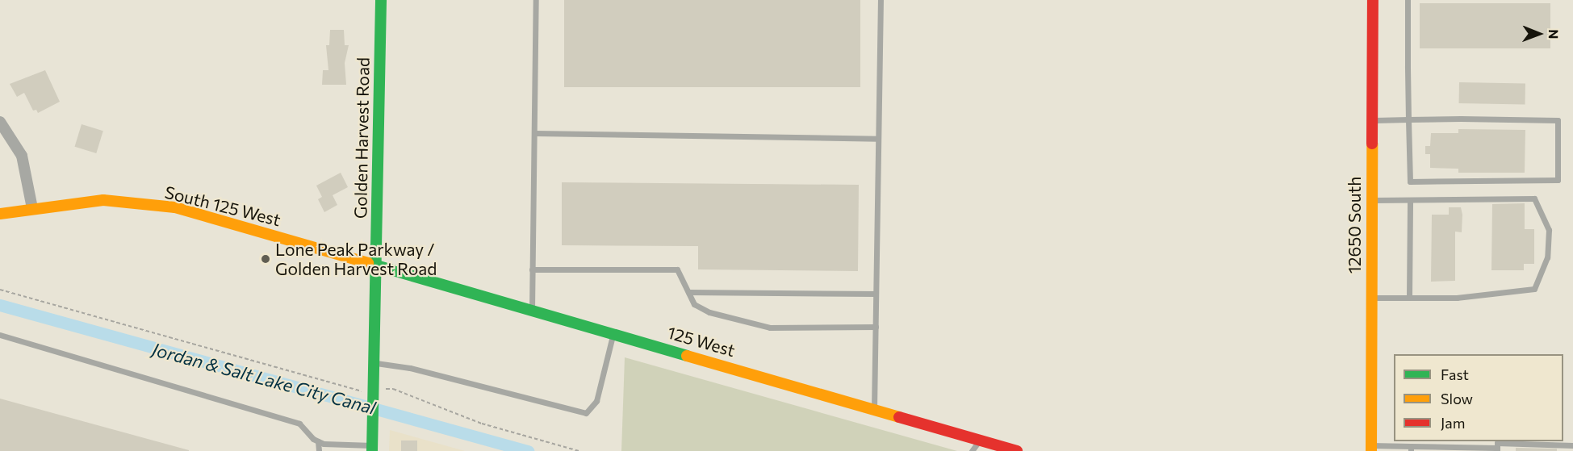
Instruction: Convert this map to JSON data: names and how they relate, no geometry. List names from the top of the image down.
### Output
{
  "streets": {
    "main road": [
      "Golden Harvest Road",
      "South 125 West",
      "12650 South",
      "125 West"
    ]
  },
  "crossings": [
    ["Golden Harvest Road", "South 125 West"],
    ["Golden Harvest Road", "125 West"],
    ["South 125 West", "125 West"]
  ],
  "water": ["Jordan & Salt Lake City Canal"],
  "places": ["Lone Peak Parkway / Golden Harvest Road"],
  "legend": ["Fast", "Slow", "Jam"],
  "north": "right"
}
